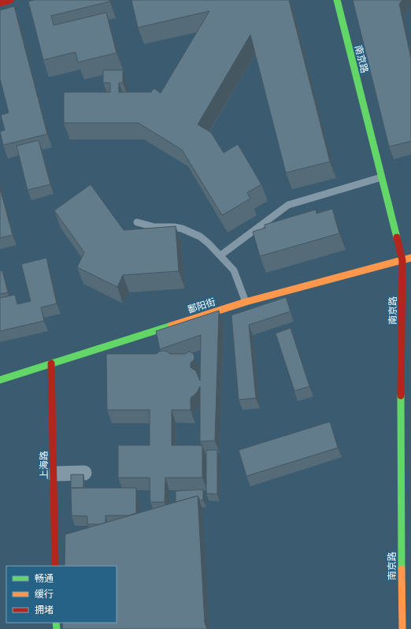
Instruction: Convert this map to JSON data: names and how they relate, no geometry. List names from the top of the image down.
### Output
{
  "streets": {
    "street": ["南京路", "鄱阳街", "上海路"]
  },
  "crossings": [
    ["南京路", "鄱阳街"],
    ["鄱阳街", "上海路"]
  ],
  "legend": ["畅通", "缓行", "拥堵"]
}
